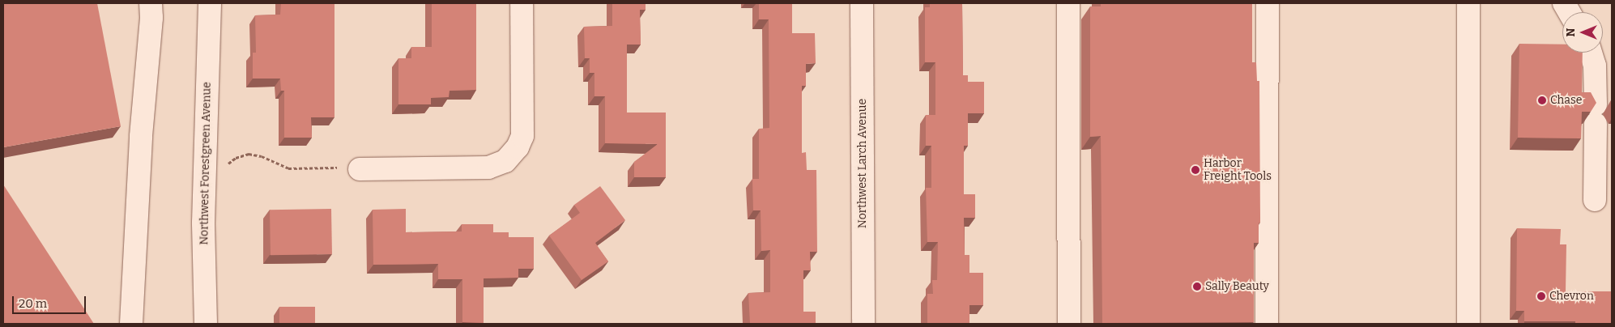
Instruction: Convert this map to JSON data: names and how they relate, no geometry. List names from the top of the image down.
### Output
{
  "streets": {
    "street": ["Northwest Forestgreen Avenue", "Northwest Larch Avenue"]
  },
  "places": [
    "Chase",
    "Harbor Freight Tools",
    "Sally Beauty",
    "Chevron"
  ],
  "scale_bar": "20 m",
  "north": "left"
}
